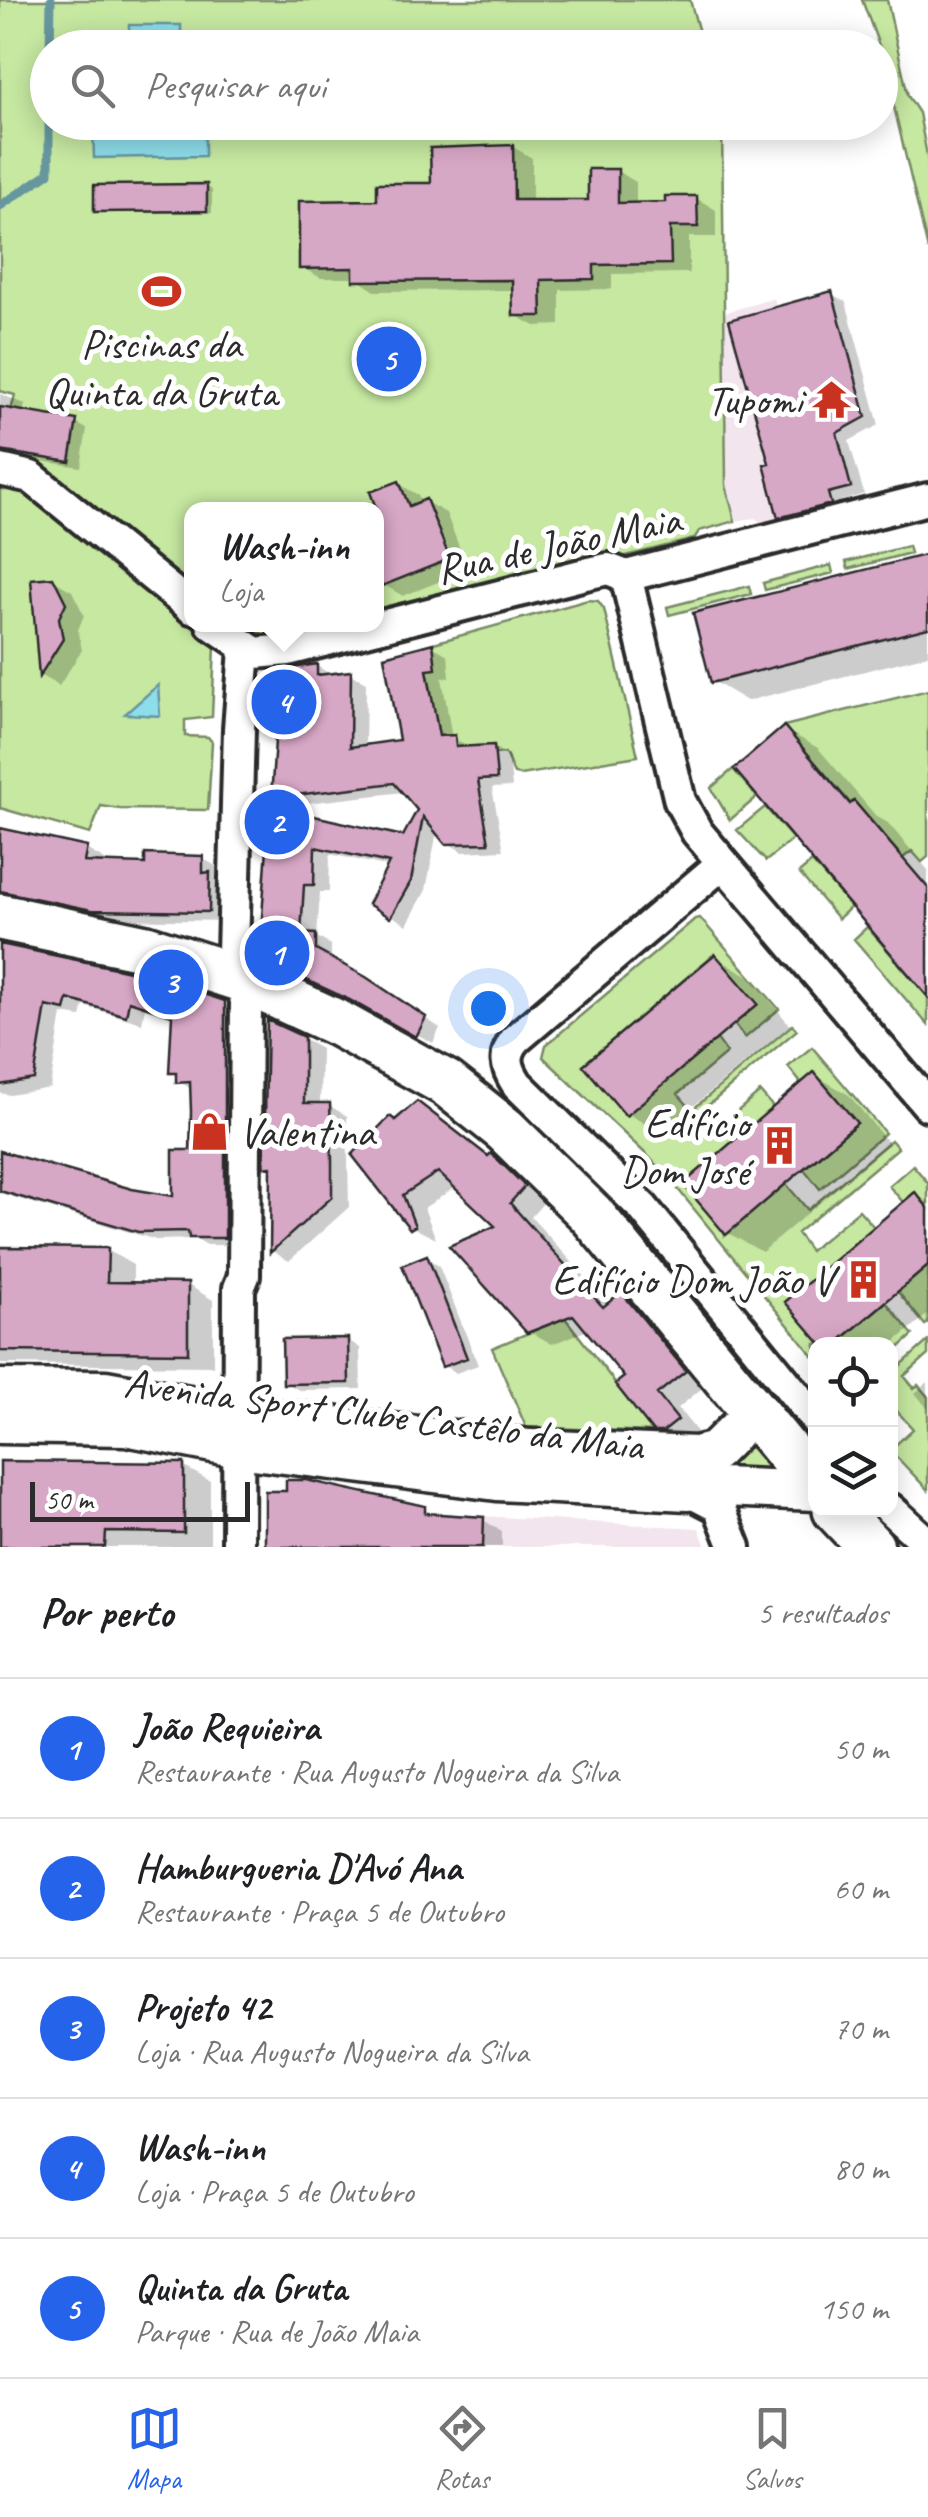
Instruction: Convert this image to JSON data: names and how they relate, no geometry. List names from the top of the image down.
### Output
{
  "streets": {
    "street": ["Rua de João Maia", "Avenida Sport Clube Castêlo da Maia"]
  },
  "places": {
    "sports": ["Piscinas da Quinta da Gruta"],
    "temple": ["Tupomi"],
    "shop": ["Valentina"],
    "building": ["Edifício Dom José", "Edifício Dom João V"]
  },
  "scale_bar": "50 m",
  "page": {
    "search": "Pesquisar aqui",
    "pins": [
      "5",
      "4",
      "2",
      "1",
      "3"
    ],
    "popup": ["Wash-inn", "Loja"],
    "scale": "50 m",
    "heading": ["Por perto", "5 resultados"],
    "list": [
      {
        "mark": "1",
        "name": "João Requieira",
        "note": "Restaurante · Rua Augusto Nogueira da Silva",
        "value": "50 m"
      },
      {
        "mark": "2",
        "name": "Hamburgueria D'Avó Ana",
        "note": "Restaurante · Praça 5 de Outubro",
        "value": "60 m"
      },
      {
        "mark": "3",
        "name": "Projeto 42",
        "note": "Loja · Rua Augusto Nogueira da Silva",
        "value": "70 m"
      },
      {
        "mark": "4",
        "name": "Wash-inn",
        "note": "Loja · Praça 5 de Outubro",
        "value": "80 m"
      },
      {
        "mark": "5",
        "name": "Quinta da Gruta",
        "note": "Parque · Rua de João Maia",
        "value": "150 m"
      }
    ],
    "nav": ["Mapa", "Rotas", "Salvos"]
  }
}
